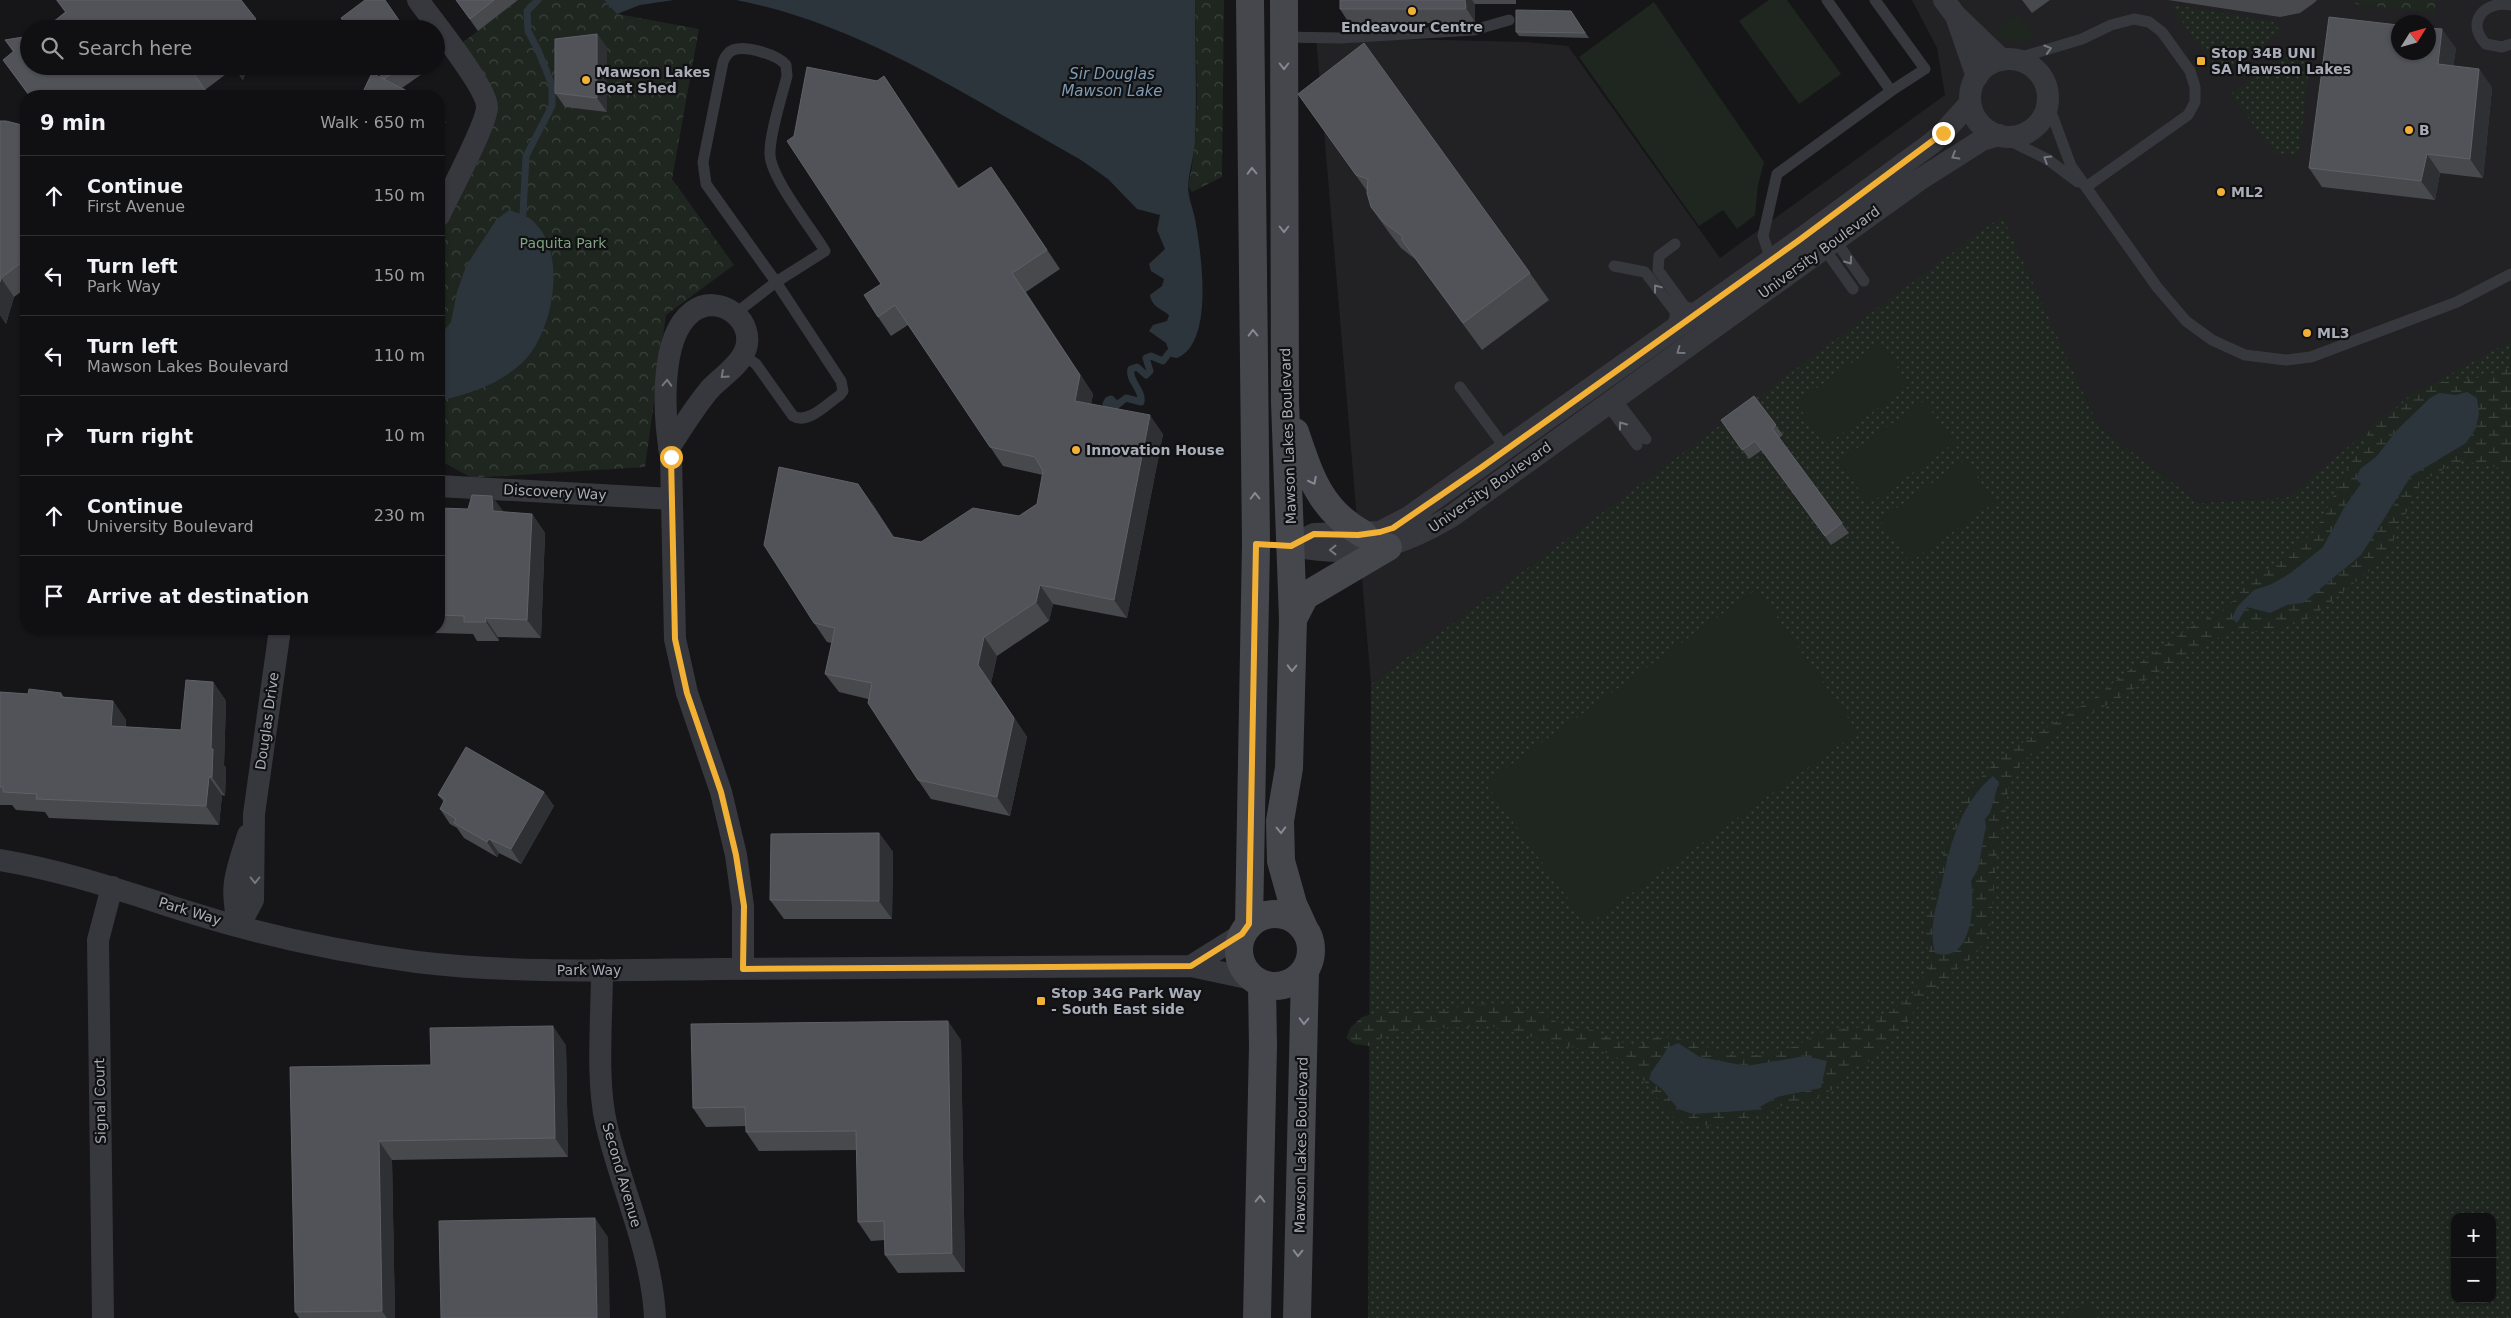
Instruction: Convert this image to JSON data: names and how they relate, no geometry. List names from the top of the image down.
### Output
{
  "streets": {
    "street": [
      "University Boulevard",
      "Mawson Lakes Boulevard",
      "Discovery Way",
      "Douglas Drive",
      "Park Way",
      "Signal Court",
      "Second Avenue"
    ]
  },
  "crossings": [
    ["University Boulevard", "Mawson Lakes Boulevard"],
    ["Mawson Lakes Boulevard", "Park Way"],
    ["Douglas Drive", "Park Way"],
    ["Park Way", "Signal Court"],
    ["Park Way", "Second Avenue"]
  ],
  "water": ["Sir Douglas Mawson Lake"],
  "parks": ["Paquita Park"],
  "places": {
    "other": [
      "Endeavour Centre",
      "Mawson Lakes Boat Shed",
      "B",
      "ML2",
      "ML3",
      "Innovation House"
    ],
    "transit": ["Stop 34B UNI SA Mawson Lakes", "Stop 34G Park Way - South East side"]
  },
  "north": "top right",
  "page": {
    "search": "Search here",
    "heading": ["9 min", "Walk · 650 m"],
    "list": [
      ["Continue", "First Avenue", "150 m"],
      ["Turn left", "Park Way", "150 m"],
      ["Turn left", "Mawson Lakes Boulevard", "110 m"],
      ["Turn right", "10 m"],
      ["Continue", "University Boulevard", "230 m"],
      "Arrive at destination"
    ],
    "map_buttons": ["+", "−"]
  }
}
